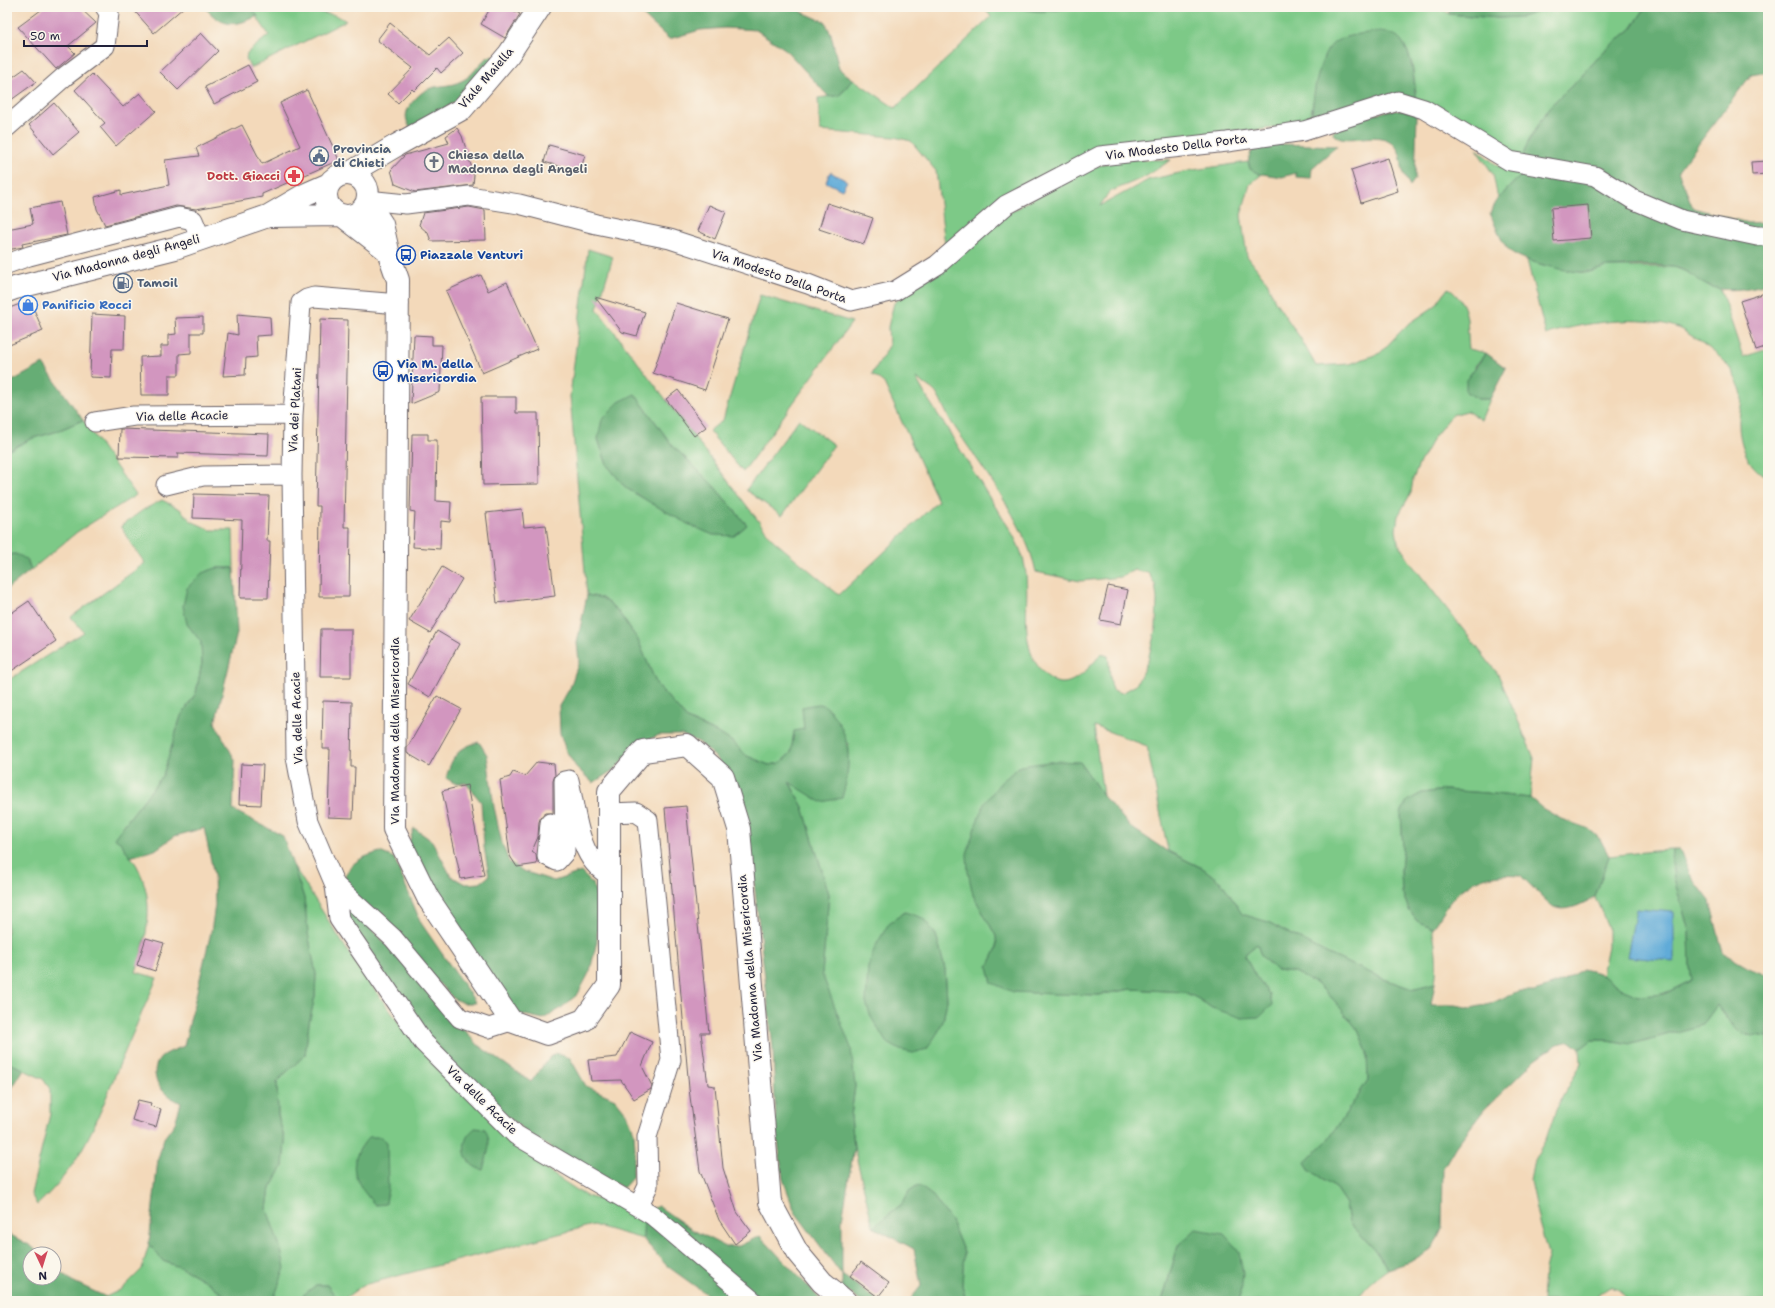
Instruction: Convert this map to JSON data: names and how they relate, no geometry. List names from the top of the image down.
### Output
{
  "streets": {
    "main road": ["Viale Maiella", "Via Madonna degli Angeli", "Via Madonna della Misericordia"],
    "street": ["Via Modesto Della Porta", "Via dei Platani", "Via delle Acacie"]
  },
  "crossings": [
    ["Viale Maiella", "Via Modesto Della Porta"],
    ["Viale Maiella", "Via Madonna degli Angeli"],
    ["Viale Maiella", "Via Madonna della Misericordia"],
    ["Via Modesto Della Porta", "Via Madonna della Misericordia"],
    ["Via dei Platani", "Via delle Acacie"],
    ["Via dei Platani", "Via Madonna della Misericordia"],
    ["Via delle Acacie", "Via Madonna della Misericordia"]
  ],
  "places": {
    "public building": ["Provincia di Chieti"],
    "church": ["Chiesa della Madonna degli Angeli"],
    "pharmacy": ["Dott. Giacci"],
    "bus stop": ["Piazzale Venturi", "Via M. della Misericordia"],
    "fuel station": ["Tamoil"],
    "shop": ["Panificio Rocci"]
  },
  "scale_bar": "50 m",
  "north": "bottom"
}
